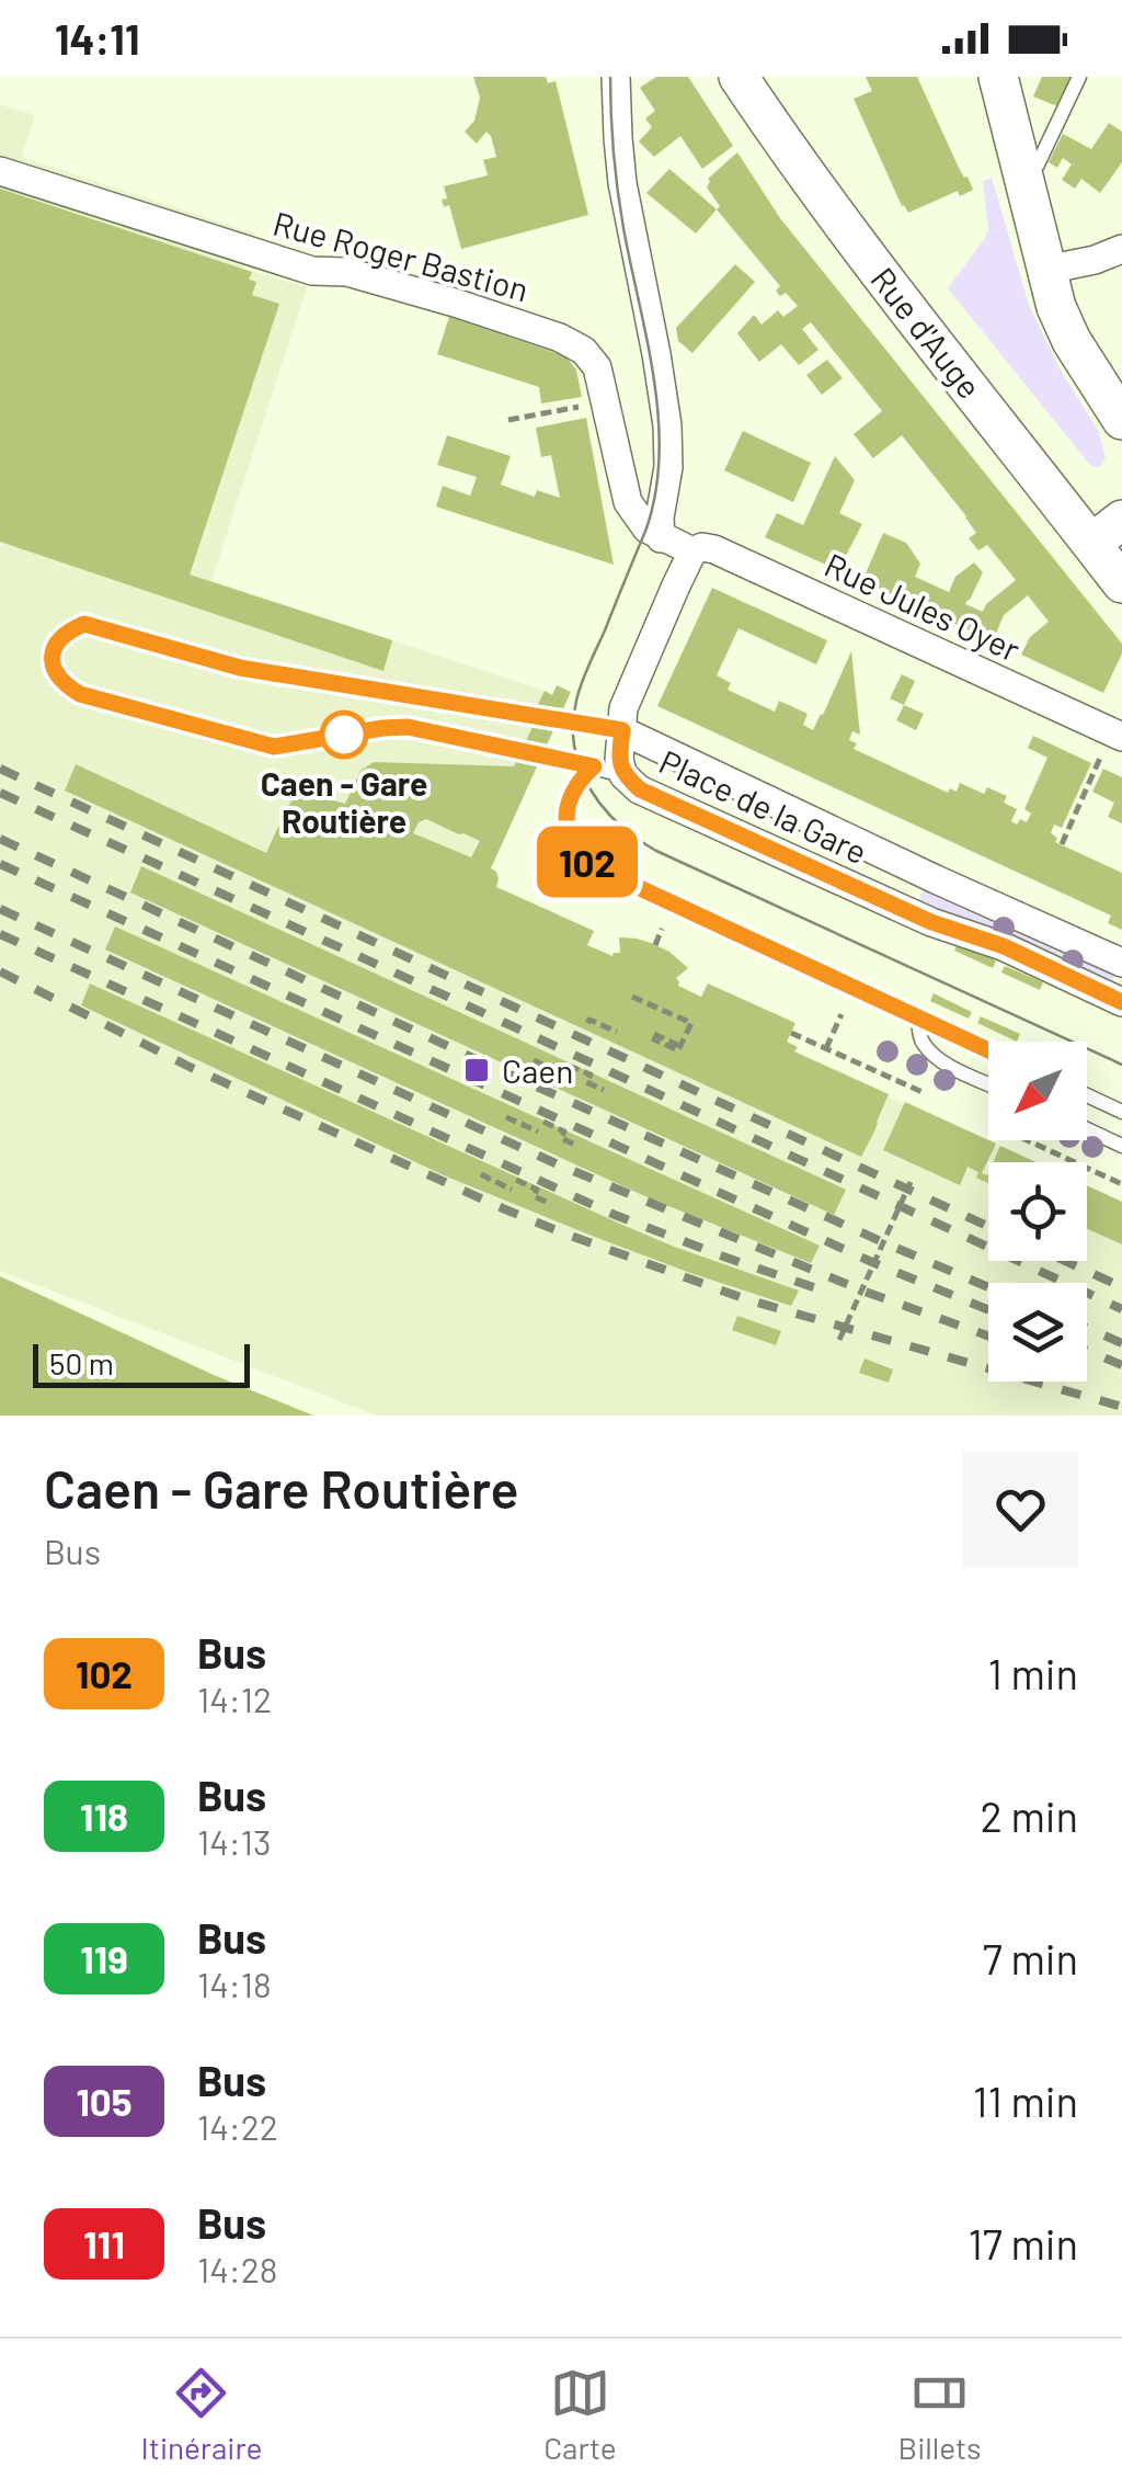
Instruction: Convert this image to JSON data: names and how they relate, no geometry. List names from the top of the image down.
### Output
{
  "streets": {
    "main road": ["Rue d'Auge"],
    "street": ["Rue Roger Bastion", "Rue Jules Oyer", "Place de la Gare"]
  },
  "crossings": [
    ["Rue Roger Bastion", "Rue Jules Oyer"]
  ],
  "places": {
    "other": ["Caen - Gare Routière"],
    "transit": ["Caen"]
  },
  "lines": ["bus line 102"],
  "scale_bar": "50 m",
  "north": "bottom left",
  "page": {
    "status": "14:11",
    "on_map": "102",
    "scale": "50 m",
    "heading": ["Caen - Gare Routière", "Bus"],
    "list": [
      {
        "mark": "102",
        "name": "Bus",
        "note": "14:12",
        "value": "1 min"
      },
      {
        "mark": "118",
        "name": "Bus",
        "note": "14:13",
        "value": "2 min"
      },
      {
        "mark": "119",
        "name": "Bus",
        "note": "14:18",
        "value": "7 min"
      },
      {
        "mark": "105",
        "name": "Bus",
        "note": "14:22",
        "value": "11 min"
      },
      {
        "mark": "111",
        "name": "Bus",
        "note": "14:28",
        "value": "17 min"
      }
    ],
    "tabs": ["Itinéraire", "Carte", "Billets"]
  }
}
